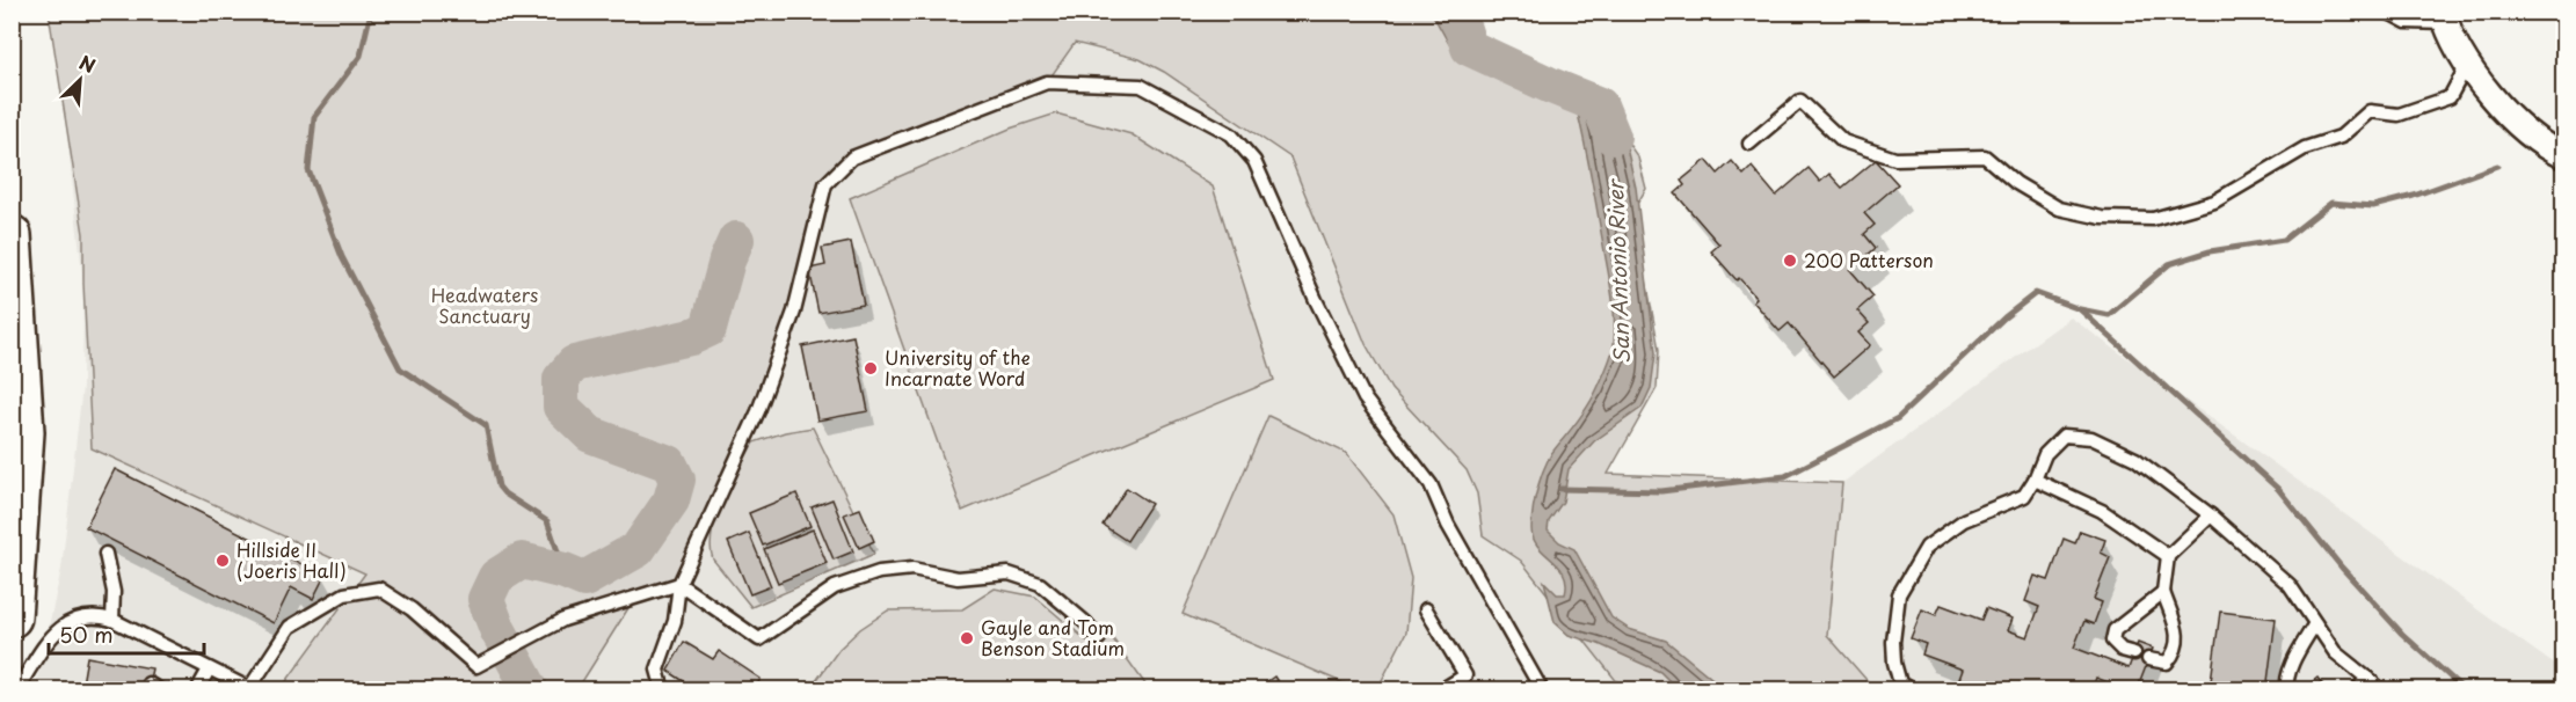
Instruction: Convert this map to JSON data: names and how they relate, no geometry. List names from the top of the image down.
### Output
{
  "water": ["San Antonio River"],
  "parks": ["Headwaters Sanctuary"],
  "places": [
    "200 Patterson",
    "University of the Incarnate Word",
    "Hillside II (Joeris Hall)",
    "Gayle and Tom Benson Stadium"
  ],
  "scale_bar": "50 m",
  "north": "top right"
}
